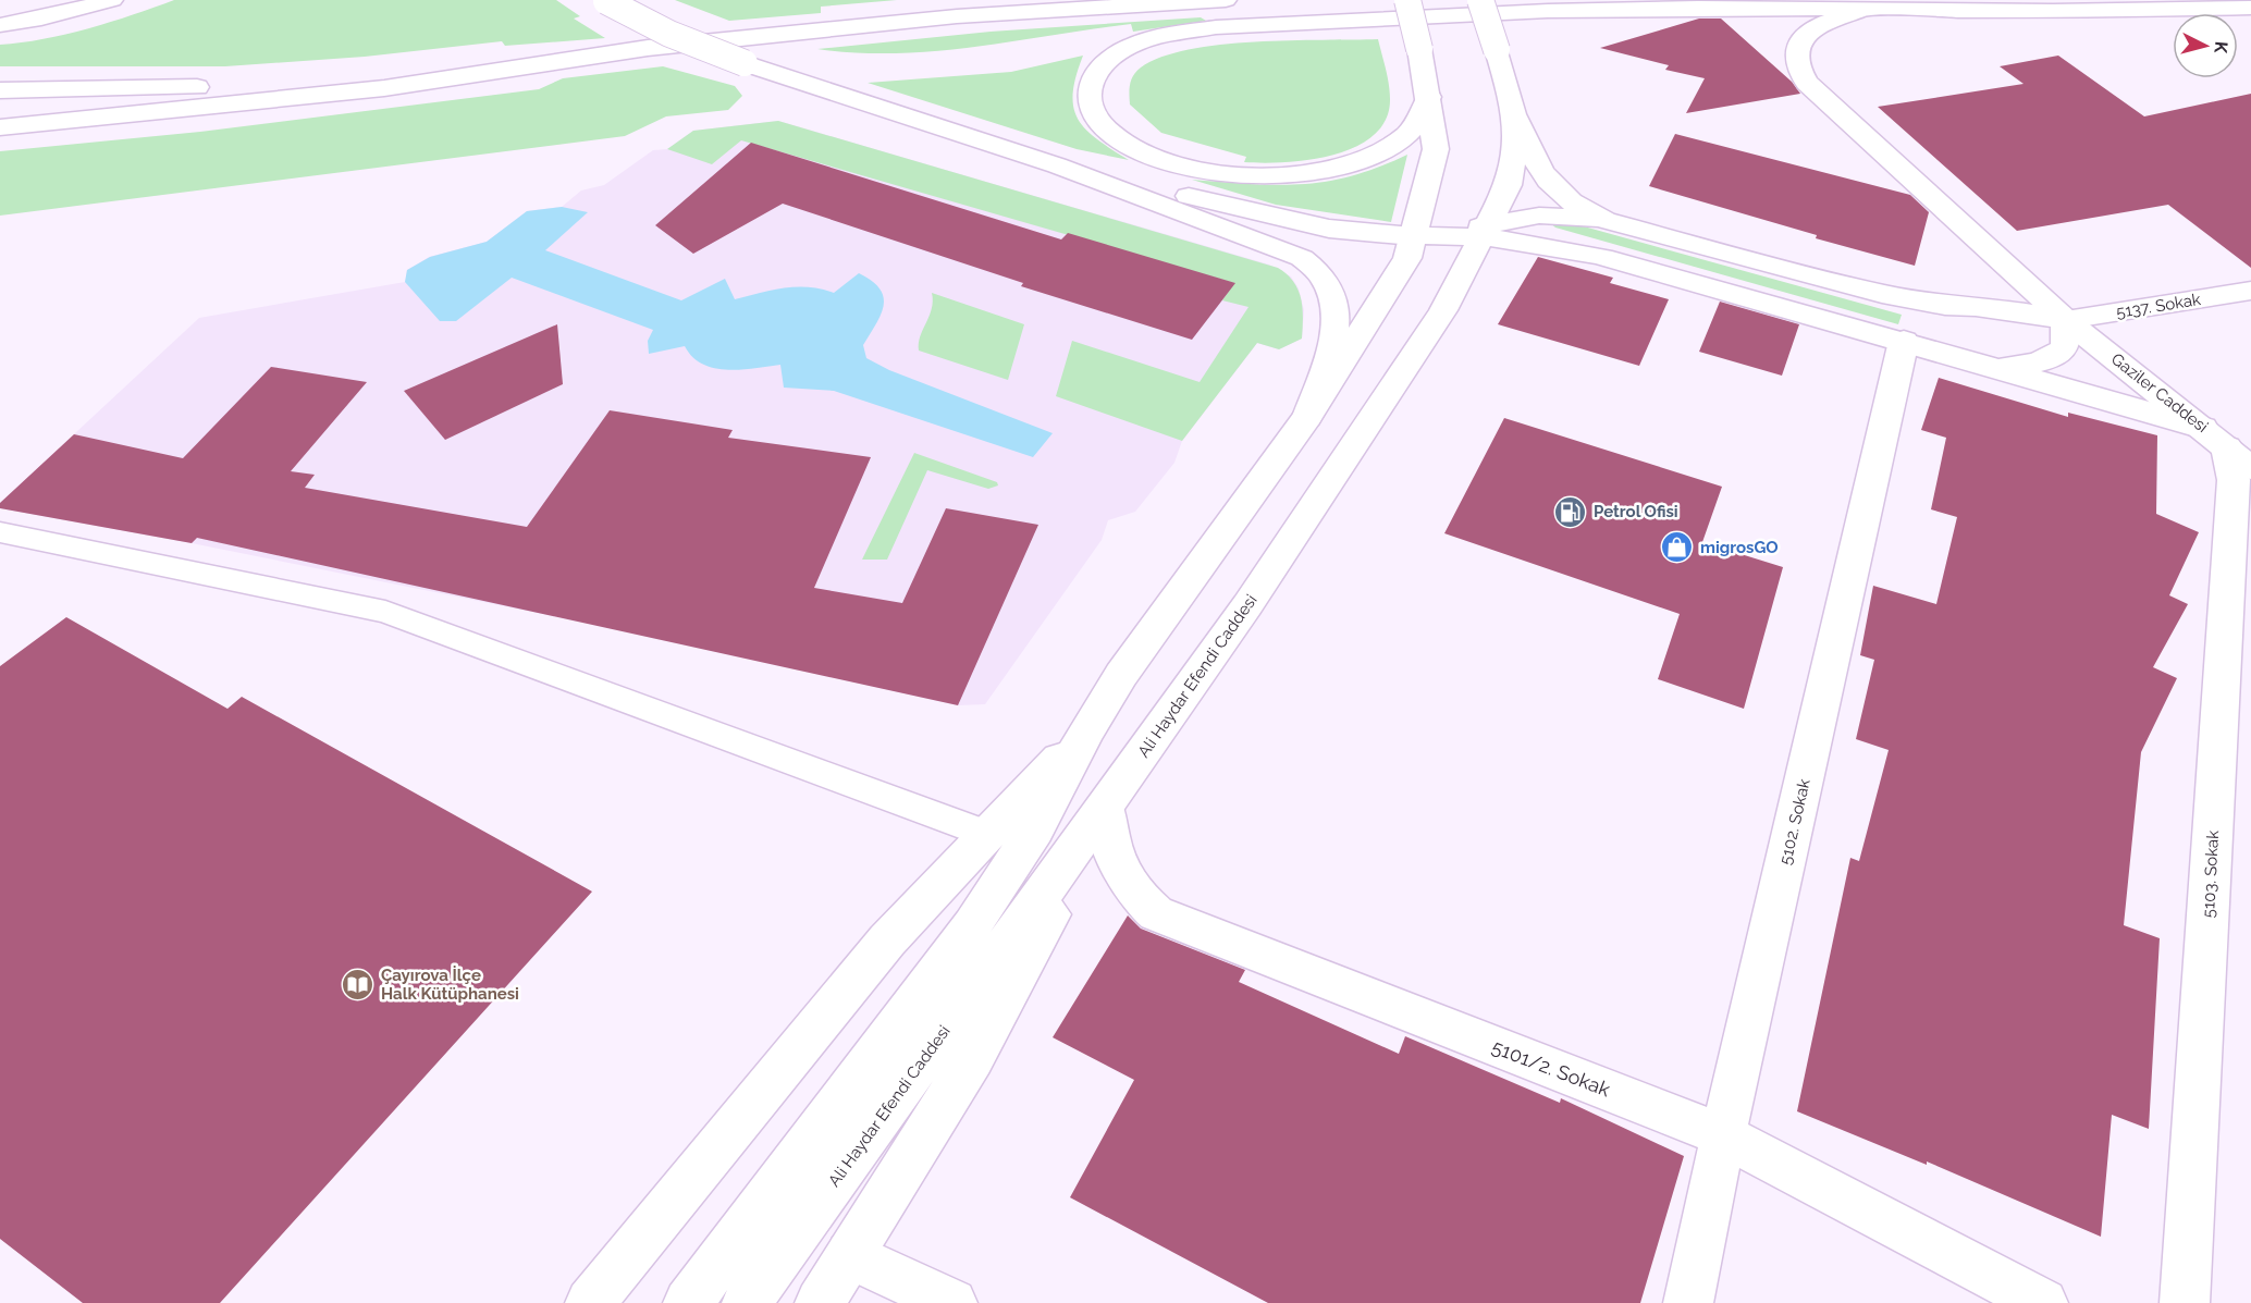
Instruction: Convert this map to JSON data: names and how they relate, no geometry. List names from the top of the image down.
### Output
{
  "streets": {
    "main road": [
      "5137. Sokak",
      "Gaziler Caddesi",
      "Ali Haydar Efendi Caddesi",
      "5102. Sokak",
      "5103. Sokak",
      "5101/2. Sokak"
    ]
  },
  "crossings": [
    ["5137. Sokak", "Gaziler Caddesi"],
    ["Gaziler Caddesi", "5103. Sokak"],
    ["Ali Haydar Efendi Caddesi", "5101/2. Sokak"],
    ["5102. Sokak", "5101/2. Sokak"]
  ],
  "places": {
    "fuel station": ["Petrol Ofisi"],
    "shop": ["migrosGO"],
    "library": ["Çayırova İlçe Halk Kütüphanesi"]
  },
  "north": "right"
}
